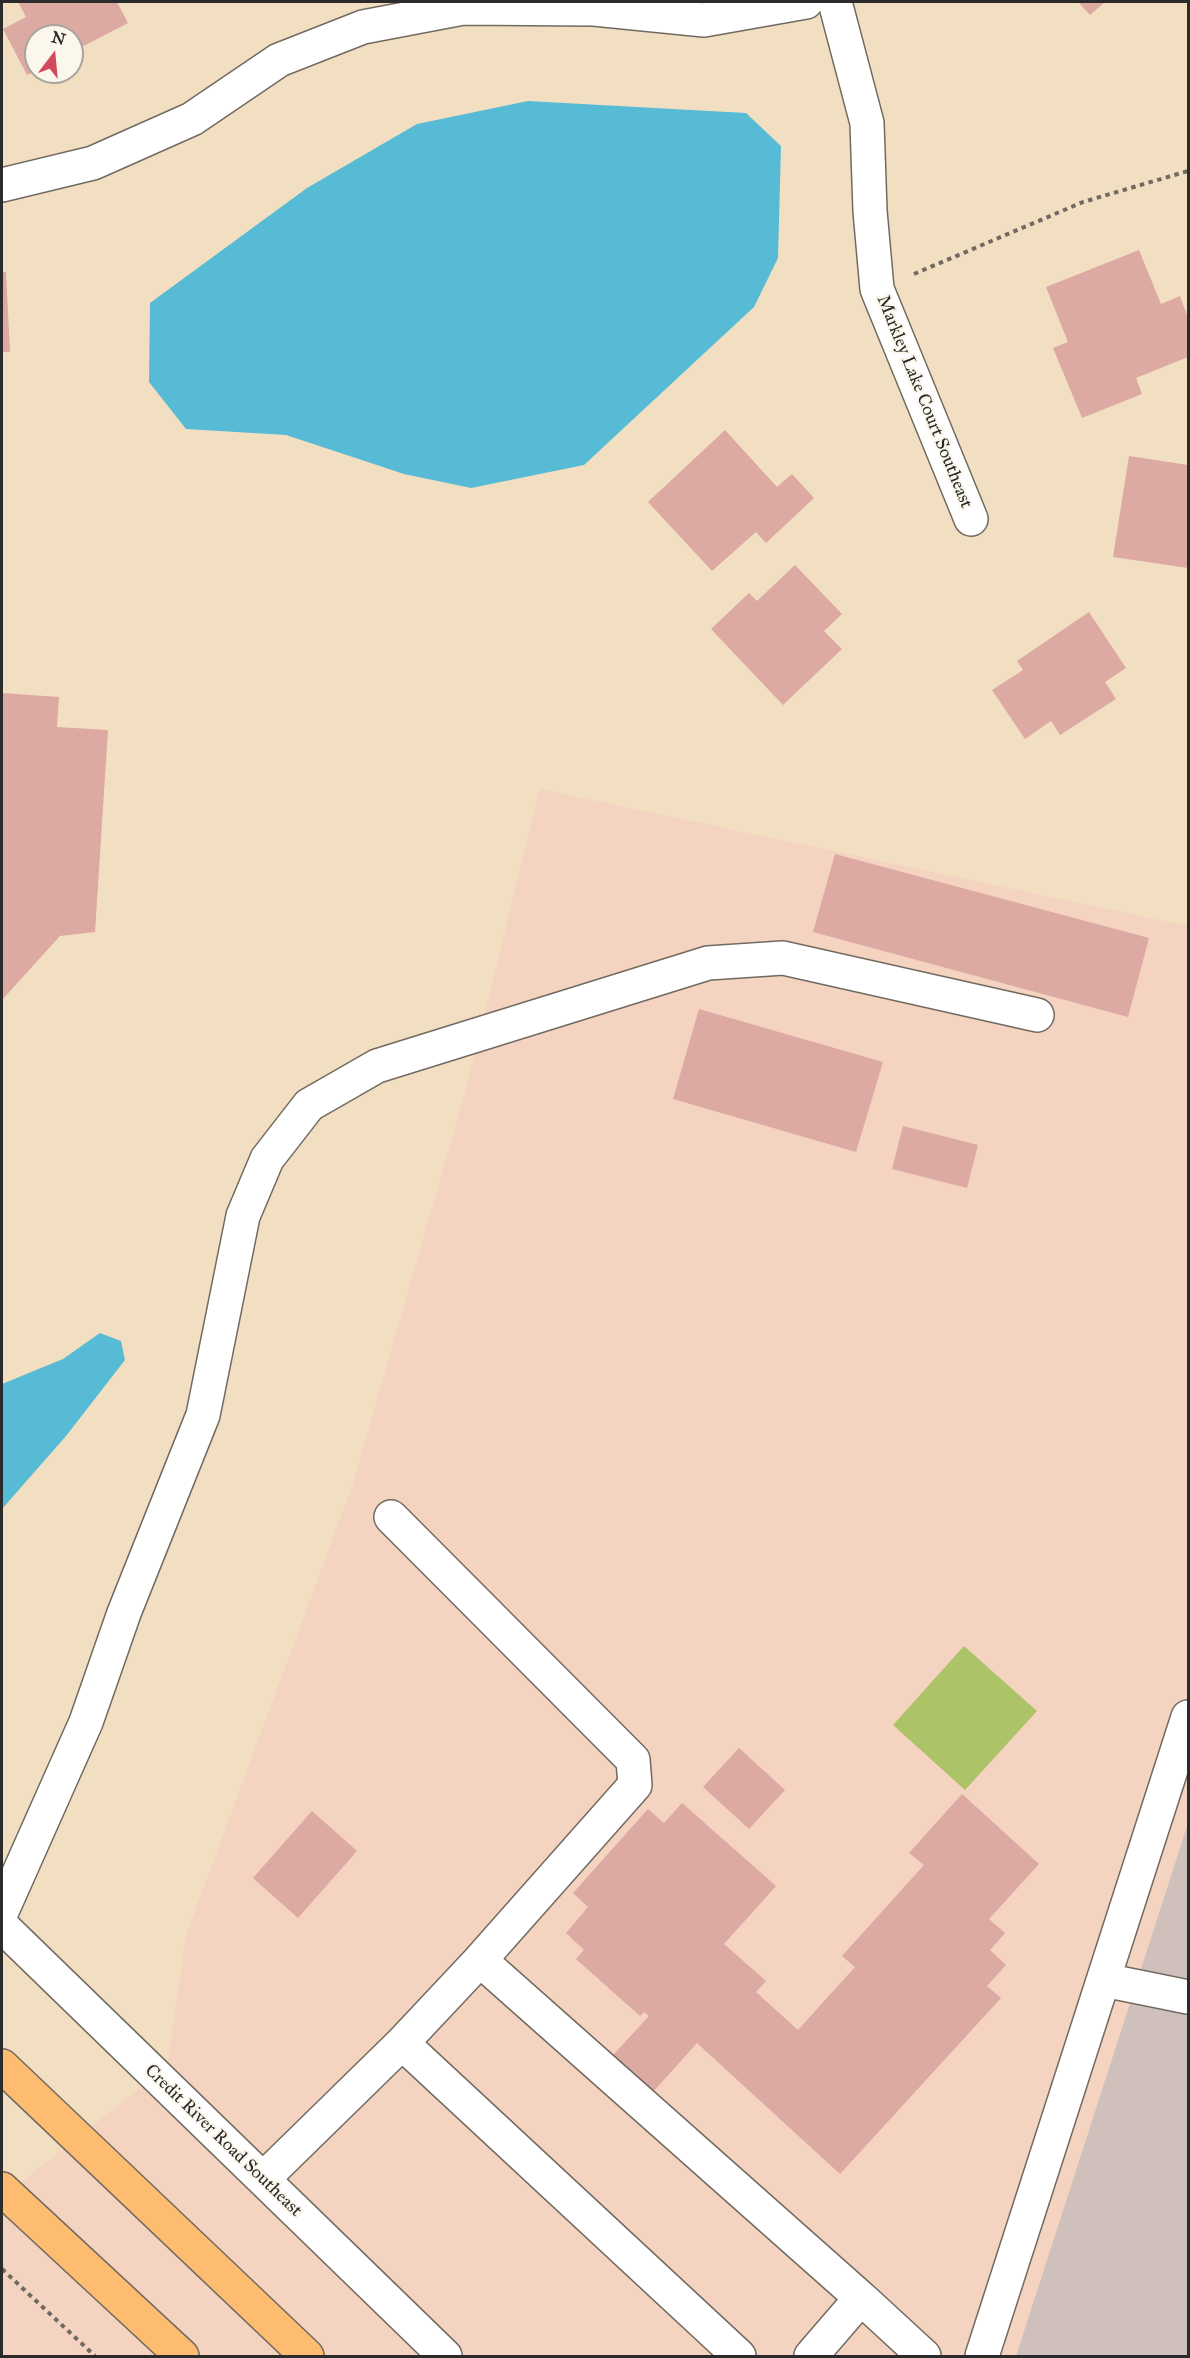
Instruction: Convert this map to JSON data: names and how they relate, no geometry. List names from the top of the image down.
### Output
{
  "streets": {
    "street": ["Markley Lake Court Southeast", "Credit River Road Southeast"]
  },
  "north": "top"
}
